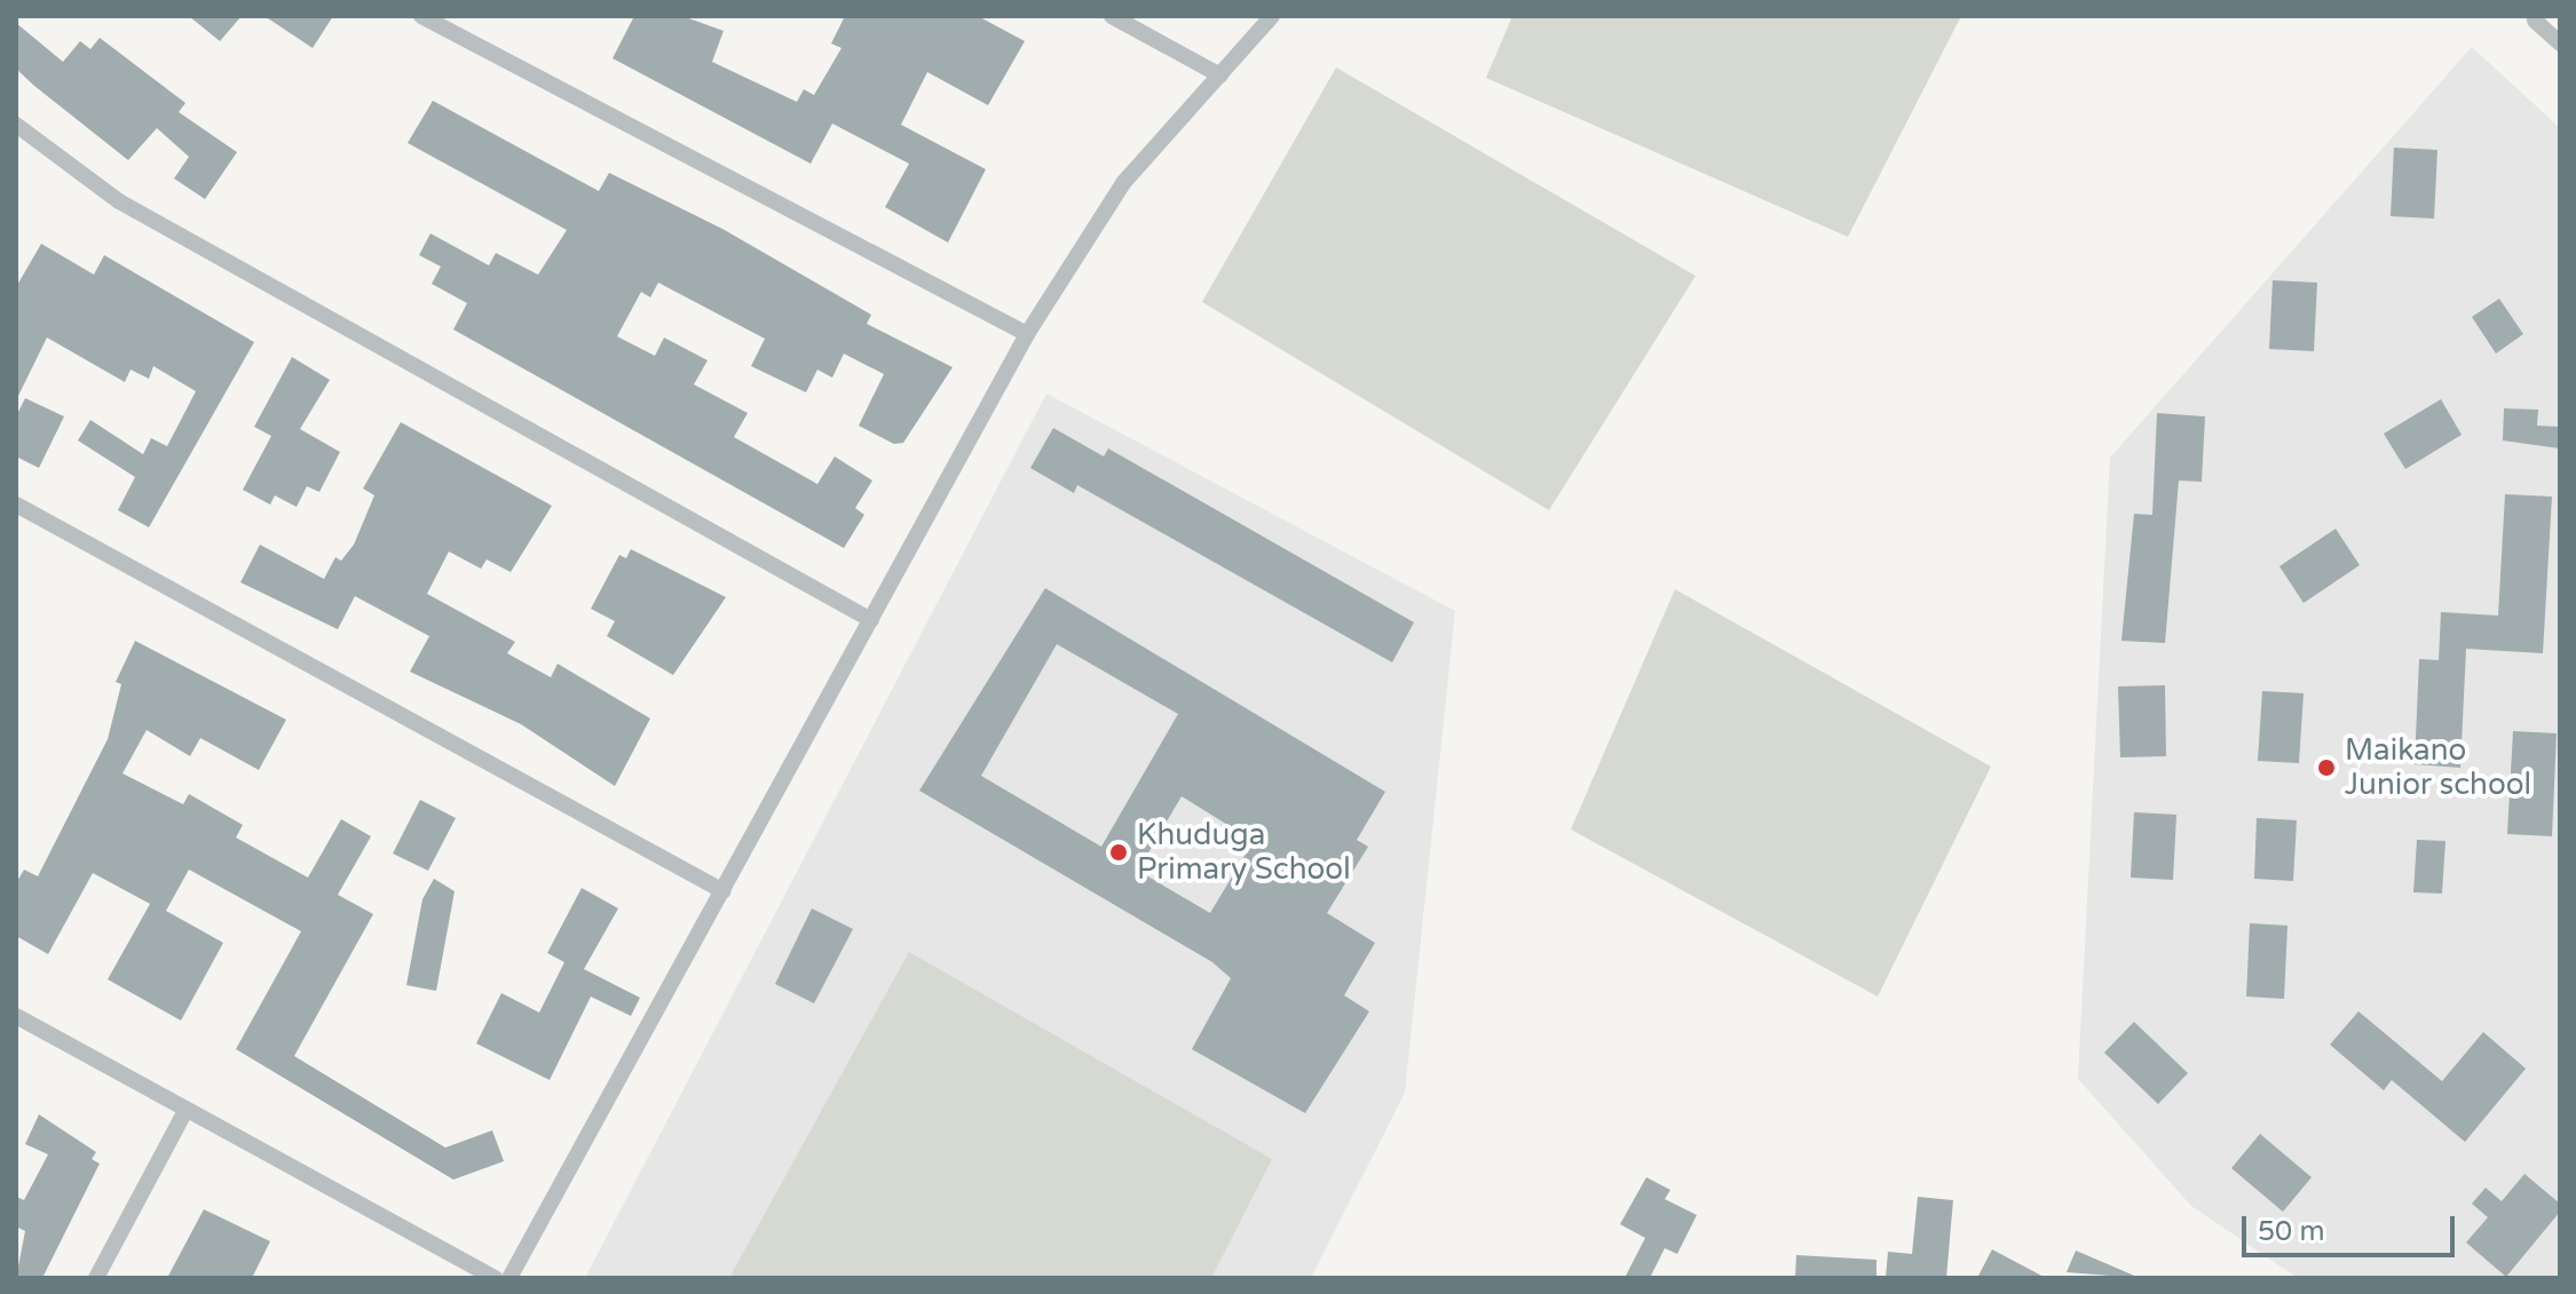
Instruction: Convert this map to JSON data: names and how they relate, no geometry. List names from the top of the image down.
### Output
{
  "places": ["Maikano Junior school", "Khuduga Primary School"],
  "scale_bar": "50 m"
}
